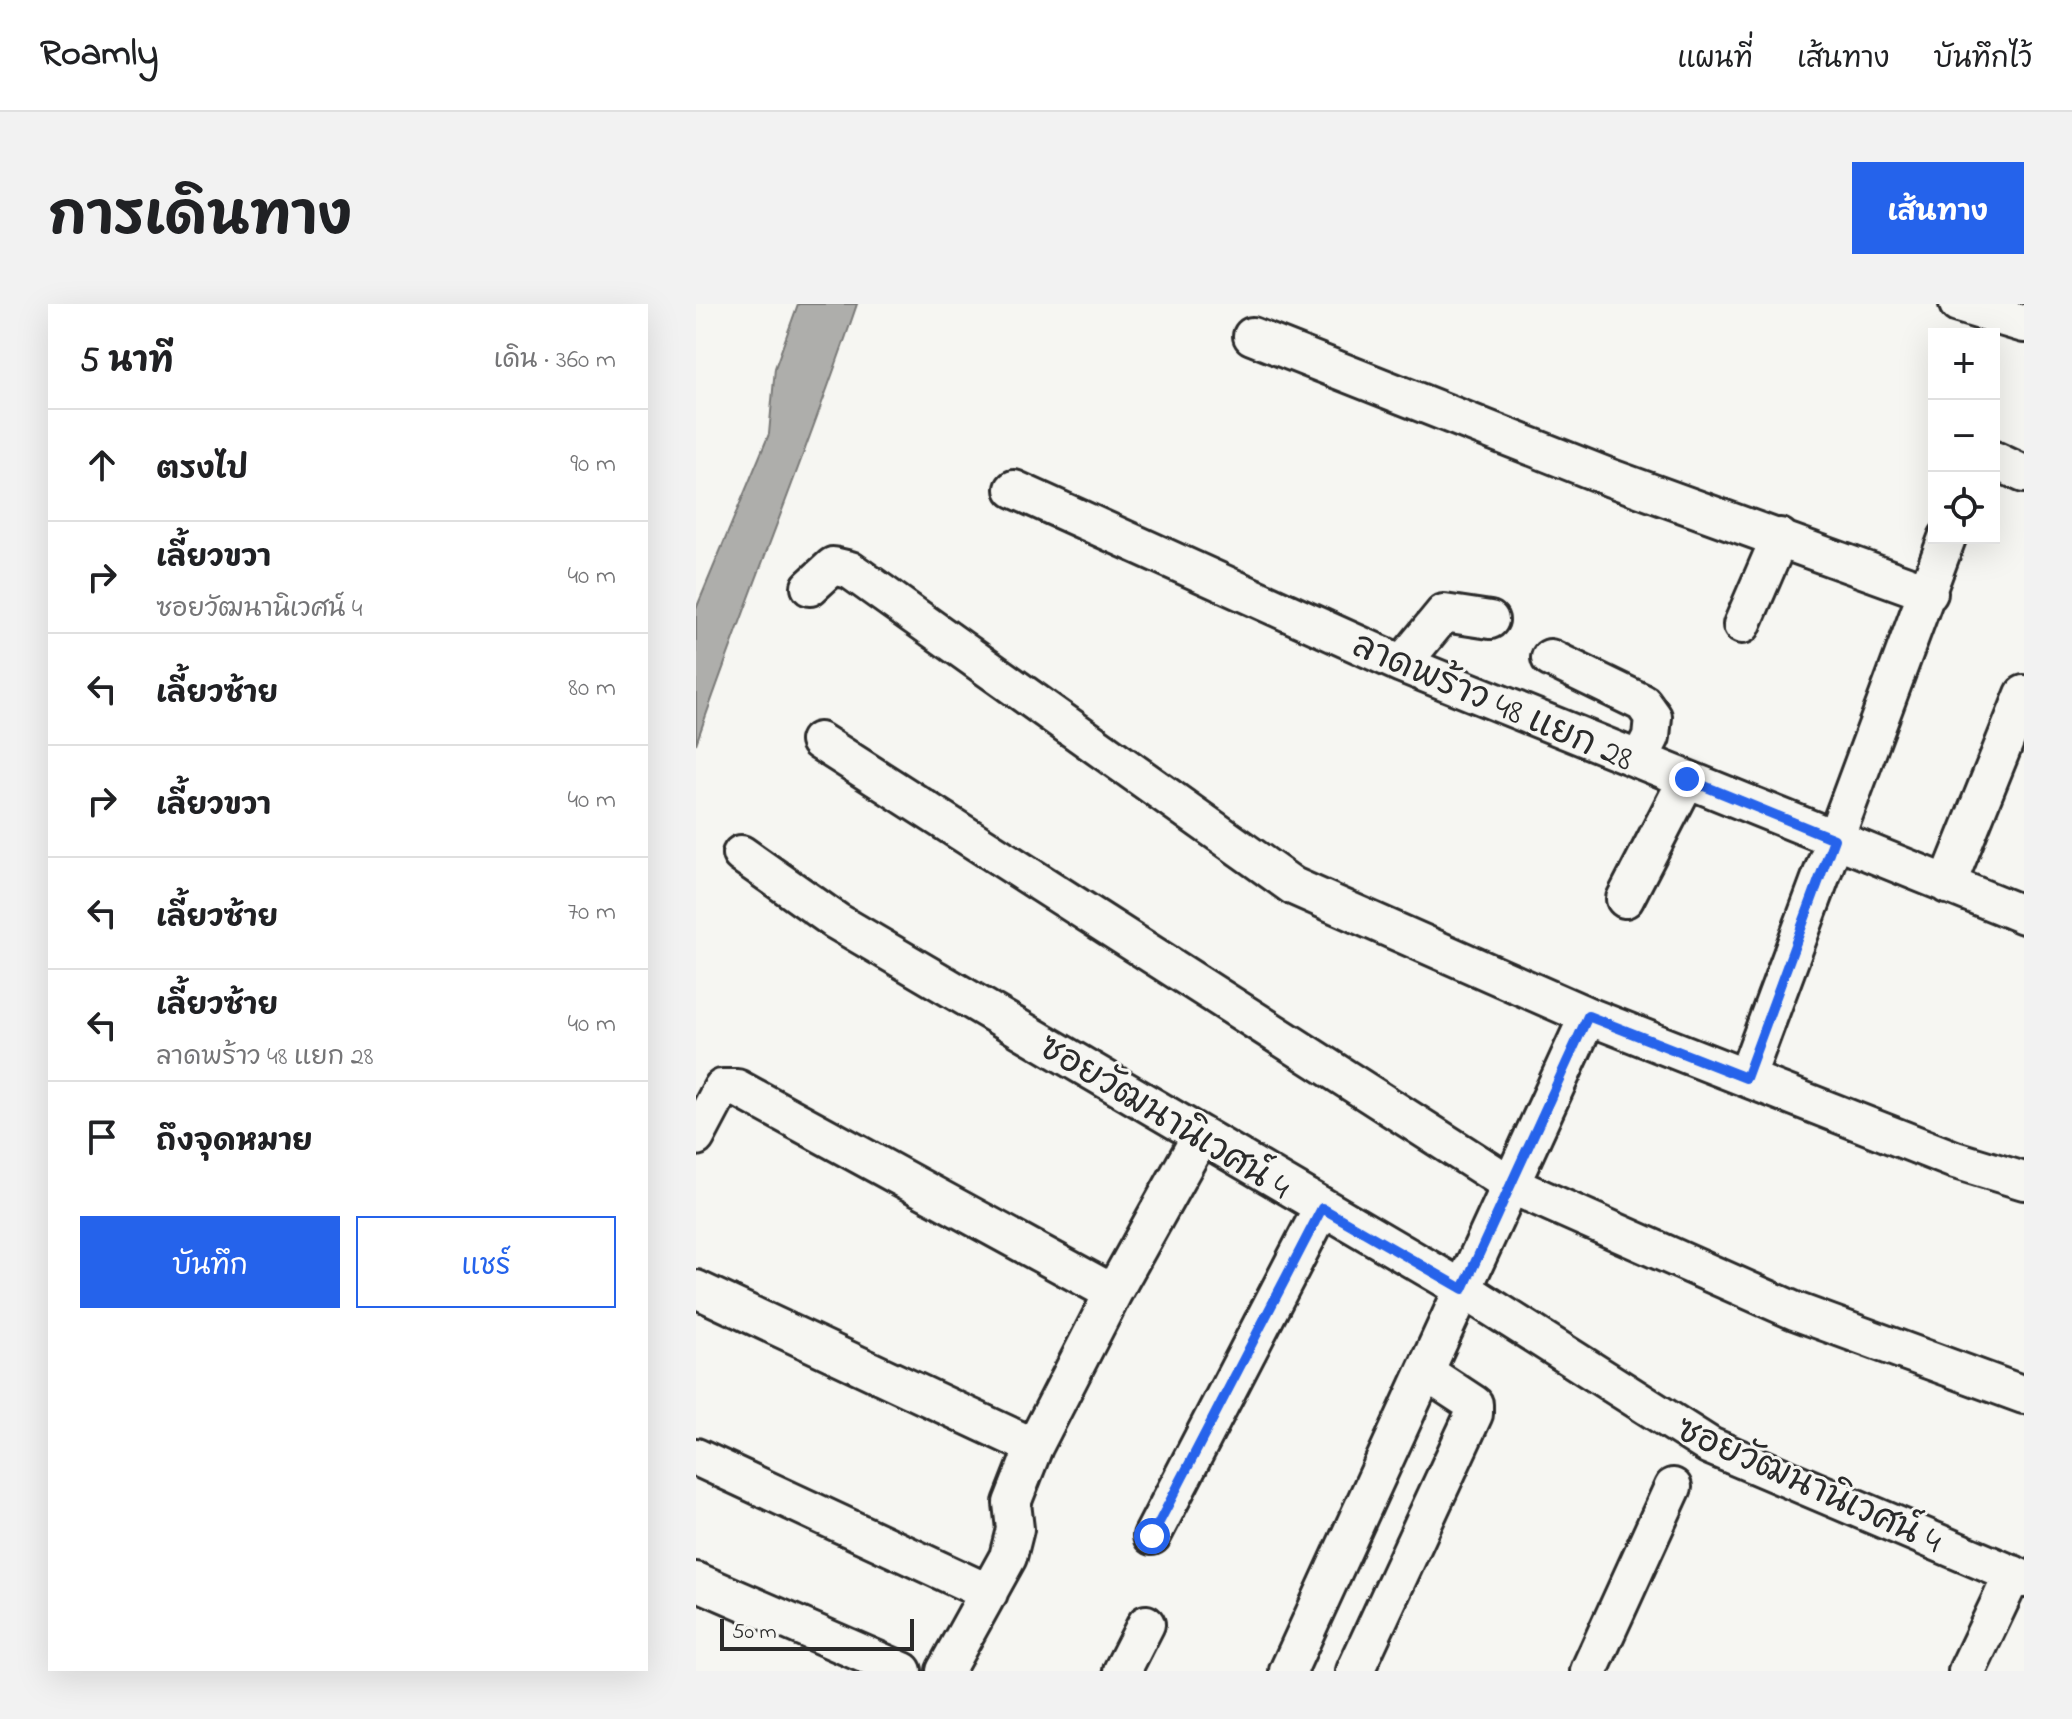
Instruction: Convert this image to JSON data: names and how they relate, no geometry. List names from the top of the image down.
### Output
{
  "streets": {
    "street": ["ลาดพร้าว 48 แยก 28", "ซอยวัฒนานิเวศน์ 4"]
  },
  "scale_bar": "50 m",
  "page": {
    "header": "Roamly",
    "nav": ["แผนที่", "เส้นทาง", "บันทึกไว้"],
    "title": "การเดินทาง",
    "buttons": [
      "เส้นทาง",
      ["บันทึก", "แชร์"]
    ],
    "heading": ["5 นาที", "เดิน · 360 m"],
    "map_buttons": ["+", "−"],
    "list": [
      ["ตรงไป", "90 m"],
      ["เลี้ยวขวา", "ซอยวัฒนานิเวศน์ 4", "40 m"],
      ["เลี้ยวซ้าย", "80 m"],
      ["เลี้ยวขวา", "40 m"],
      ["เลี้ยวซ้าย", "70 m"],
      ["เลี้ยวซ้าย", "ลาดพร้าว 48 แยก 28", "40 m"],
      "ถึงจุดหมาย"
    ],
    "scale": "50 m"
  }
}
